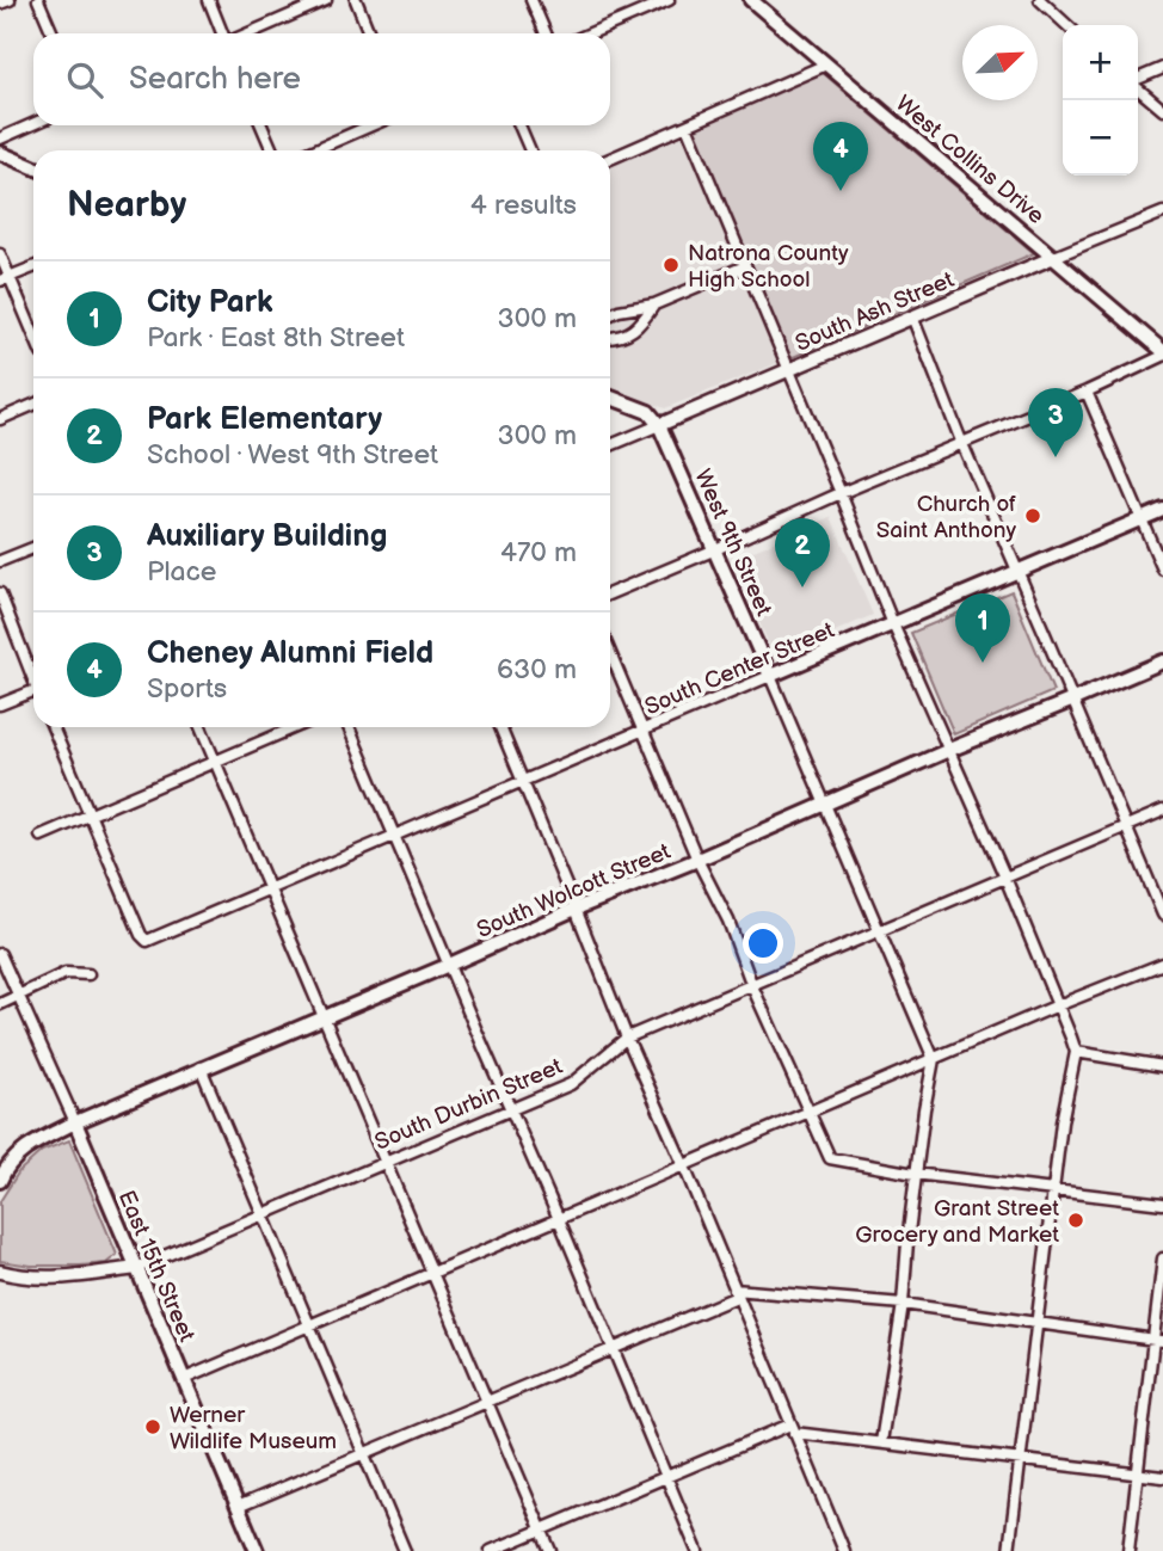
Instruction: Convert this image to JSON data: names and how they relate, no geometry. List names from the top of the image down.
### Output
{
  "streets": {
    "main road": [
      "West Collins Drive",
      "West 9th Street",
      "South Center Street",
      "South Wolcott Street",
      "East 15th Street"
    ],
    "street": ["South Ash Street", "South Durbin Street"]
  },
  "crossings": [
    ["West Collins Drive", "South Ash Street"],
    ["South Ash Street", "West 9th Street"],
    ["West 9th Street", "South Center Street"],
    ["South Wolcott Street", "East 15th Street"],
    ["South Durbin Street", "East 15th Street"]
  ],
  "places": [
    "Natrona County High School",
    "Church of Saint Anthony",
    "Grant Street Grocery and Market",
    "Werner Wildlife Museum"
  ],
  "north": "top right",
  "page": {
    "map_buttons": ["+", "−"],
    "search": "Search here",
    "pins": [
      "4",
      "3",
      "2",
      "1"
    ],
    "heading": ["Nearby", "4 results"],
    "list": [
      {
        "mark": "1",
        "name": "City Park",
        "note": "Park · East 8th Street",
        "value": "300 m"
      },
      {
        "mark": "2",
        "name": "Park Elementary",
        "note": "School · West 9th Street",
        "value": "300 m"
      },
      {
        "mark": "3",
        "name": "Auxiliary Building",
        "note": "Place",
        "value": "470 m"
      },
      {
        "mark": "4",
        "name": "Cheney Alumni Field",
        "note": "Sports",
        "value": "630 m"
      }
    ]
  }
}
